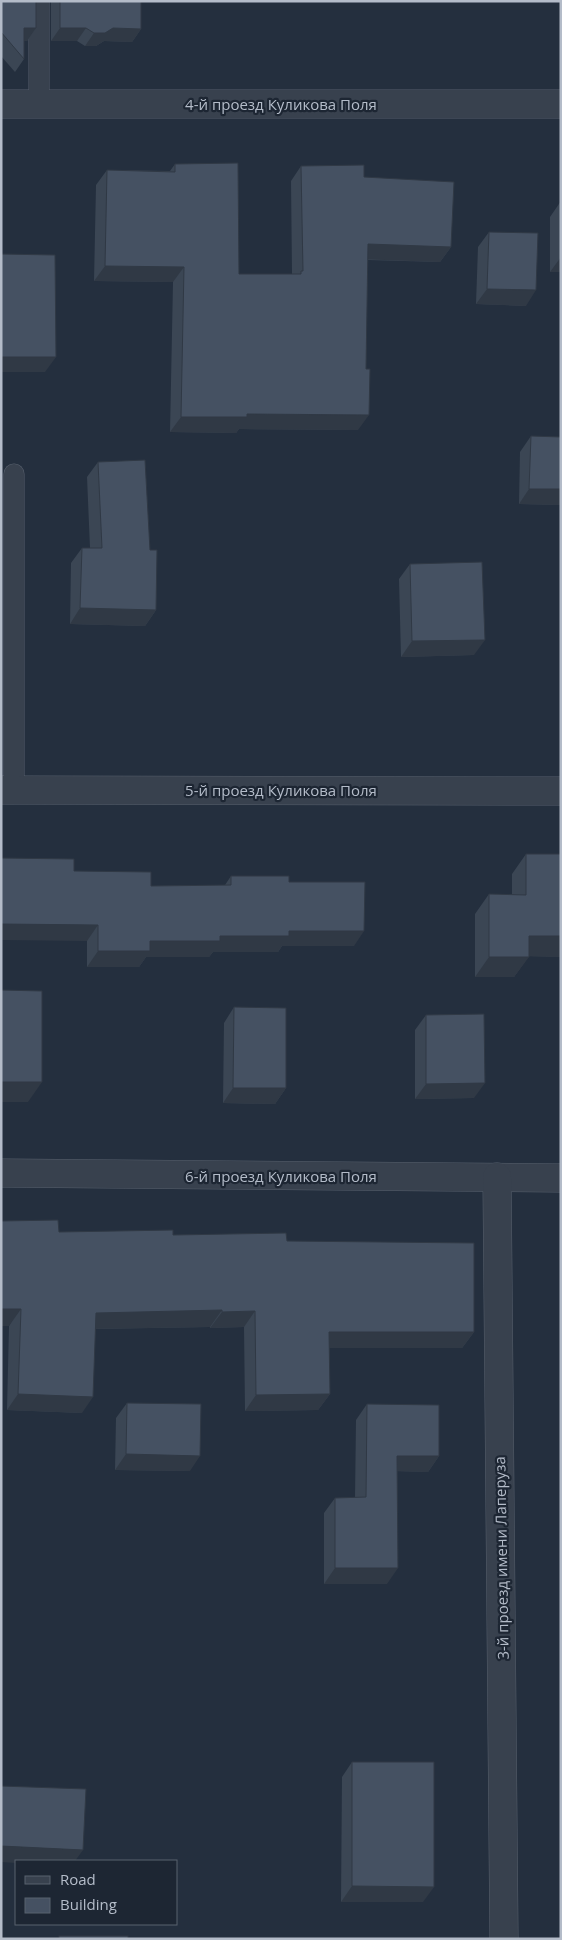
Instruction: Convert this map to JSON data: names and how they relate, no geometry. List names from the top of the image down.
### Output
{
  "streets": {
    "street": [
      "4-й проезд Куликова Поля",
      "5-й проезд Куликова Поля",
      "6-й проезд Куликова Поля",
      "3-й проезд имени Лаперуза"
    ]
  },
  "crossings": [
    ["6-й проезд Куликова Поля", "3-й проезд имени Лаперуза"]
  ],
  "legend": ["Road", "Building"]
}
